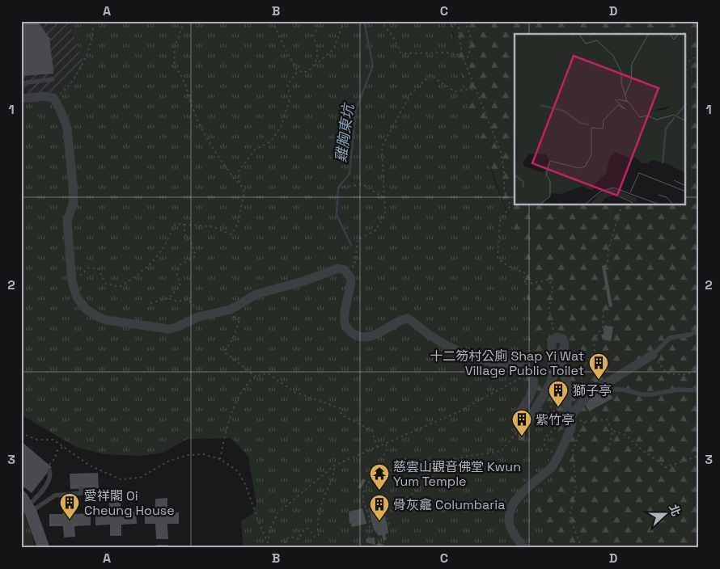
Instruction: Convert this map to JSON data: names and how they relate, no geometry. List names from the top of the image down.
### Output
{
  "water": ["雞胸東坑"],
  "places": {
    "building": [
      "十二笏村公廁 Shap Yi Wat Village Public Toilet",
      "獅子亭",
      "紫竹亭",
      "愛祥閣 Oi Cheung House",
      "骨灰龕 Columbaria"
    ],
    "temple": ["慈雲山觀音佛堂 Kwun Yum Temple"]
  },
  "north": "right",
  "grid": {
    "columns": [
      "A",
      "B",
      "C",
      "D"
    ],
    "rows": ["1", "2", "3"]
  }
}
